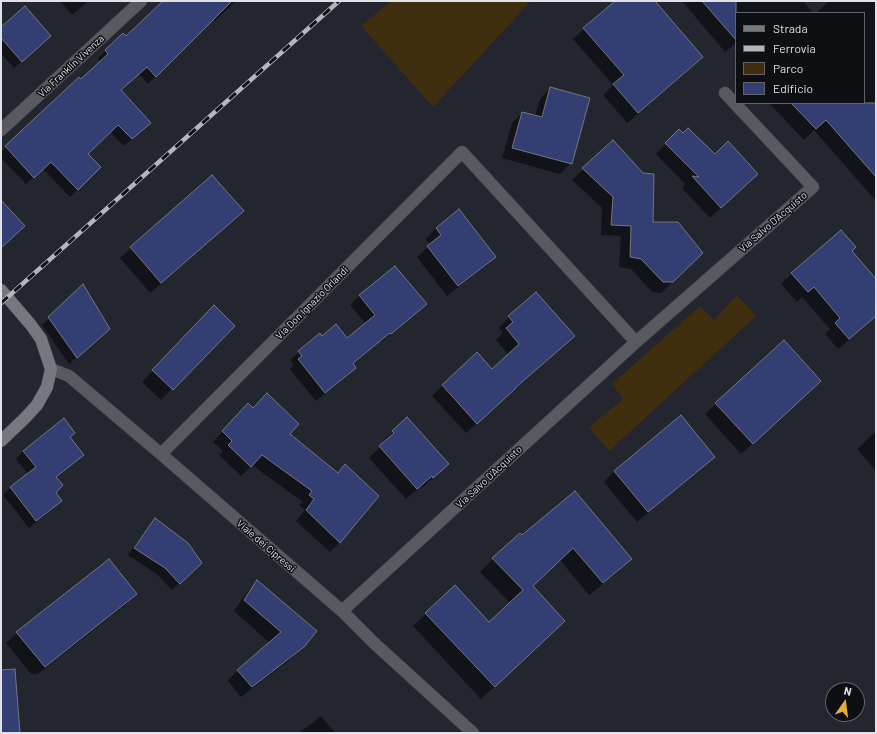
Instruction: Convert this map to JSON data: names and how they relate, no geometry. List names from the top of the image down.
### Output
{
  "streets": {
    "street": [
      "Via Franklin Vivenza",
      "Via Salvo D'Acquisto",
      "Via Don Ignazio Orlandi",
      "Viale dei Cipressi"
    ]
  },
  "crossings": [
    ["Via Salvo D'Acquisto", "Via Don Ignazio Orlandi"],
    ["Via Salvo D'Acquisto", "Viale dei Cipressi"],
    ["Via Don Ignazio Orlandi", "Viale dei Cipressi"]
  ],
  "legend": [
    "Strada",
    "Ferrovia",
    "Parco",
    "Edificio"
  ],
  "north": "top"
}
